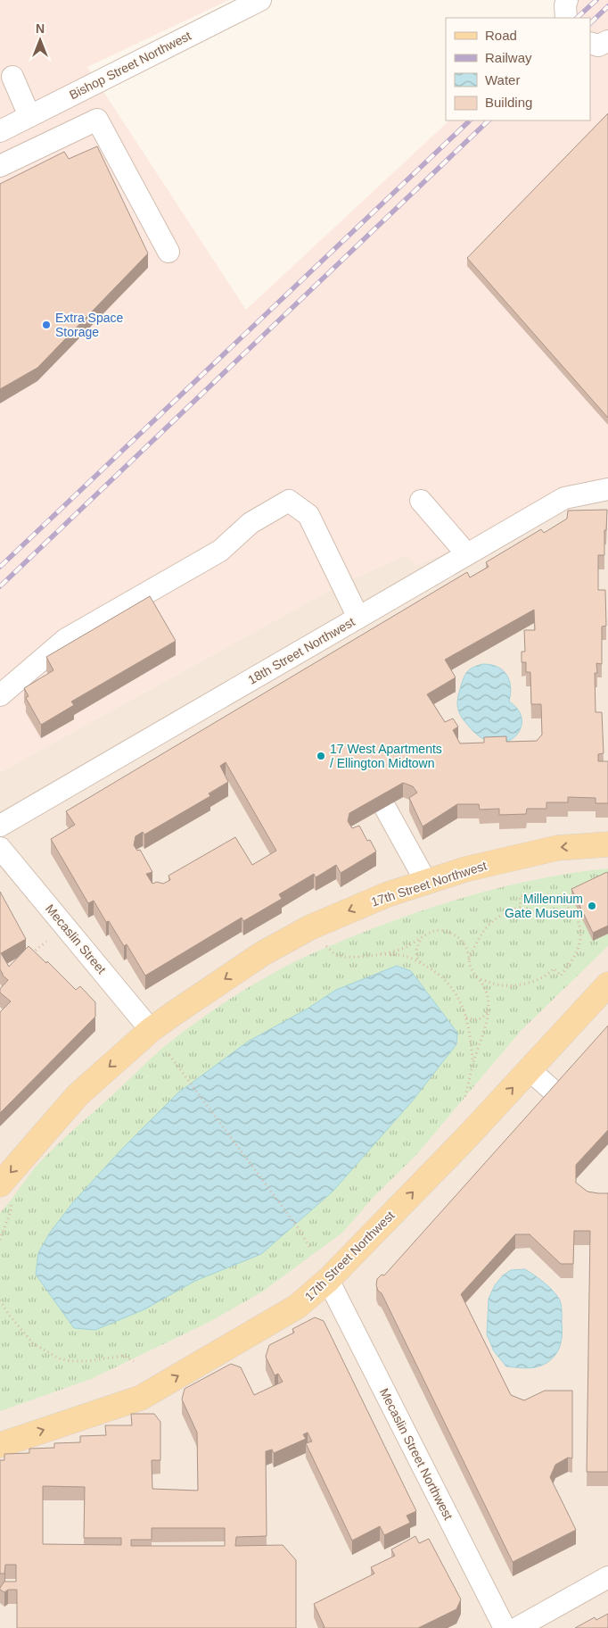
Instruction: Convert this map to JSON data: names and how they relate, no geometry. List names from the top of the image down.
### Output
{
  "streets": {
    "main road": ["17th Street Northwest"],
    "street": [
      "Bishop Street Northwest",
      "18th Street Northwest",
      "Mecaslin Street",
      "Mecaslin Street Northwest"
    ]
  },
  "crossings": [
    ["17th Street Northwest", "Mecaslin Street"],
    ["17th Street Northwest", "Mecaslin Street Northwest"]
  ],
  "places": ["Extra Space Storage", "17 West Apartments / Ellington Midtown", "Millennium Gate Museum"],
  "legend": [
    "Road",
    "Railway",
    "Water",
    "Building"
  ],
  "north": "top"
}
